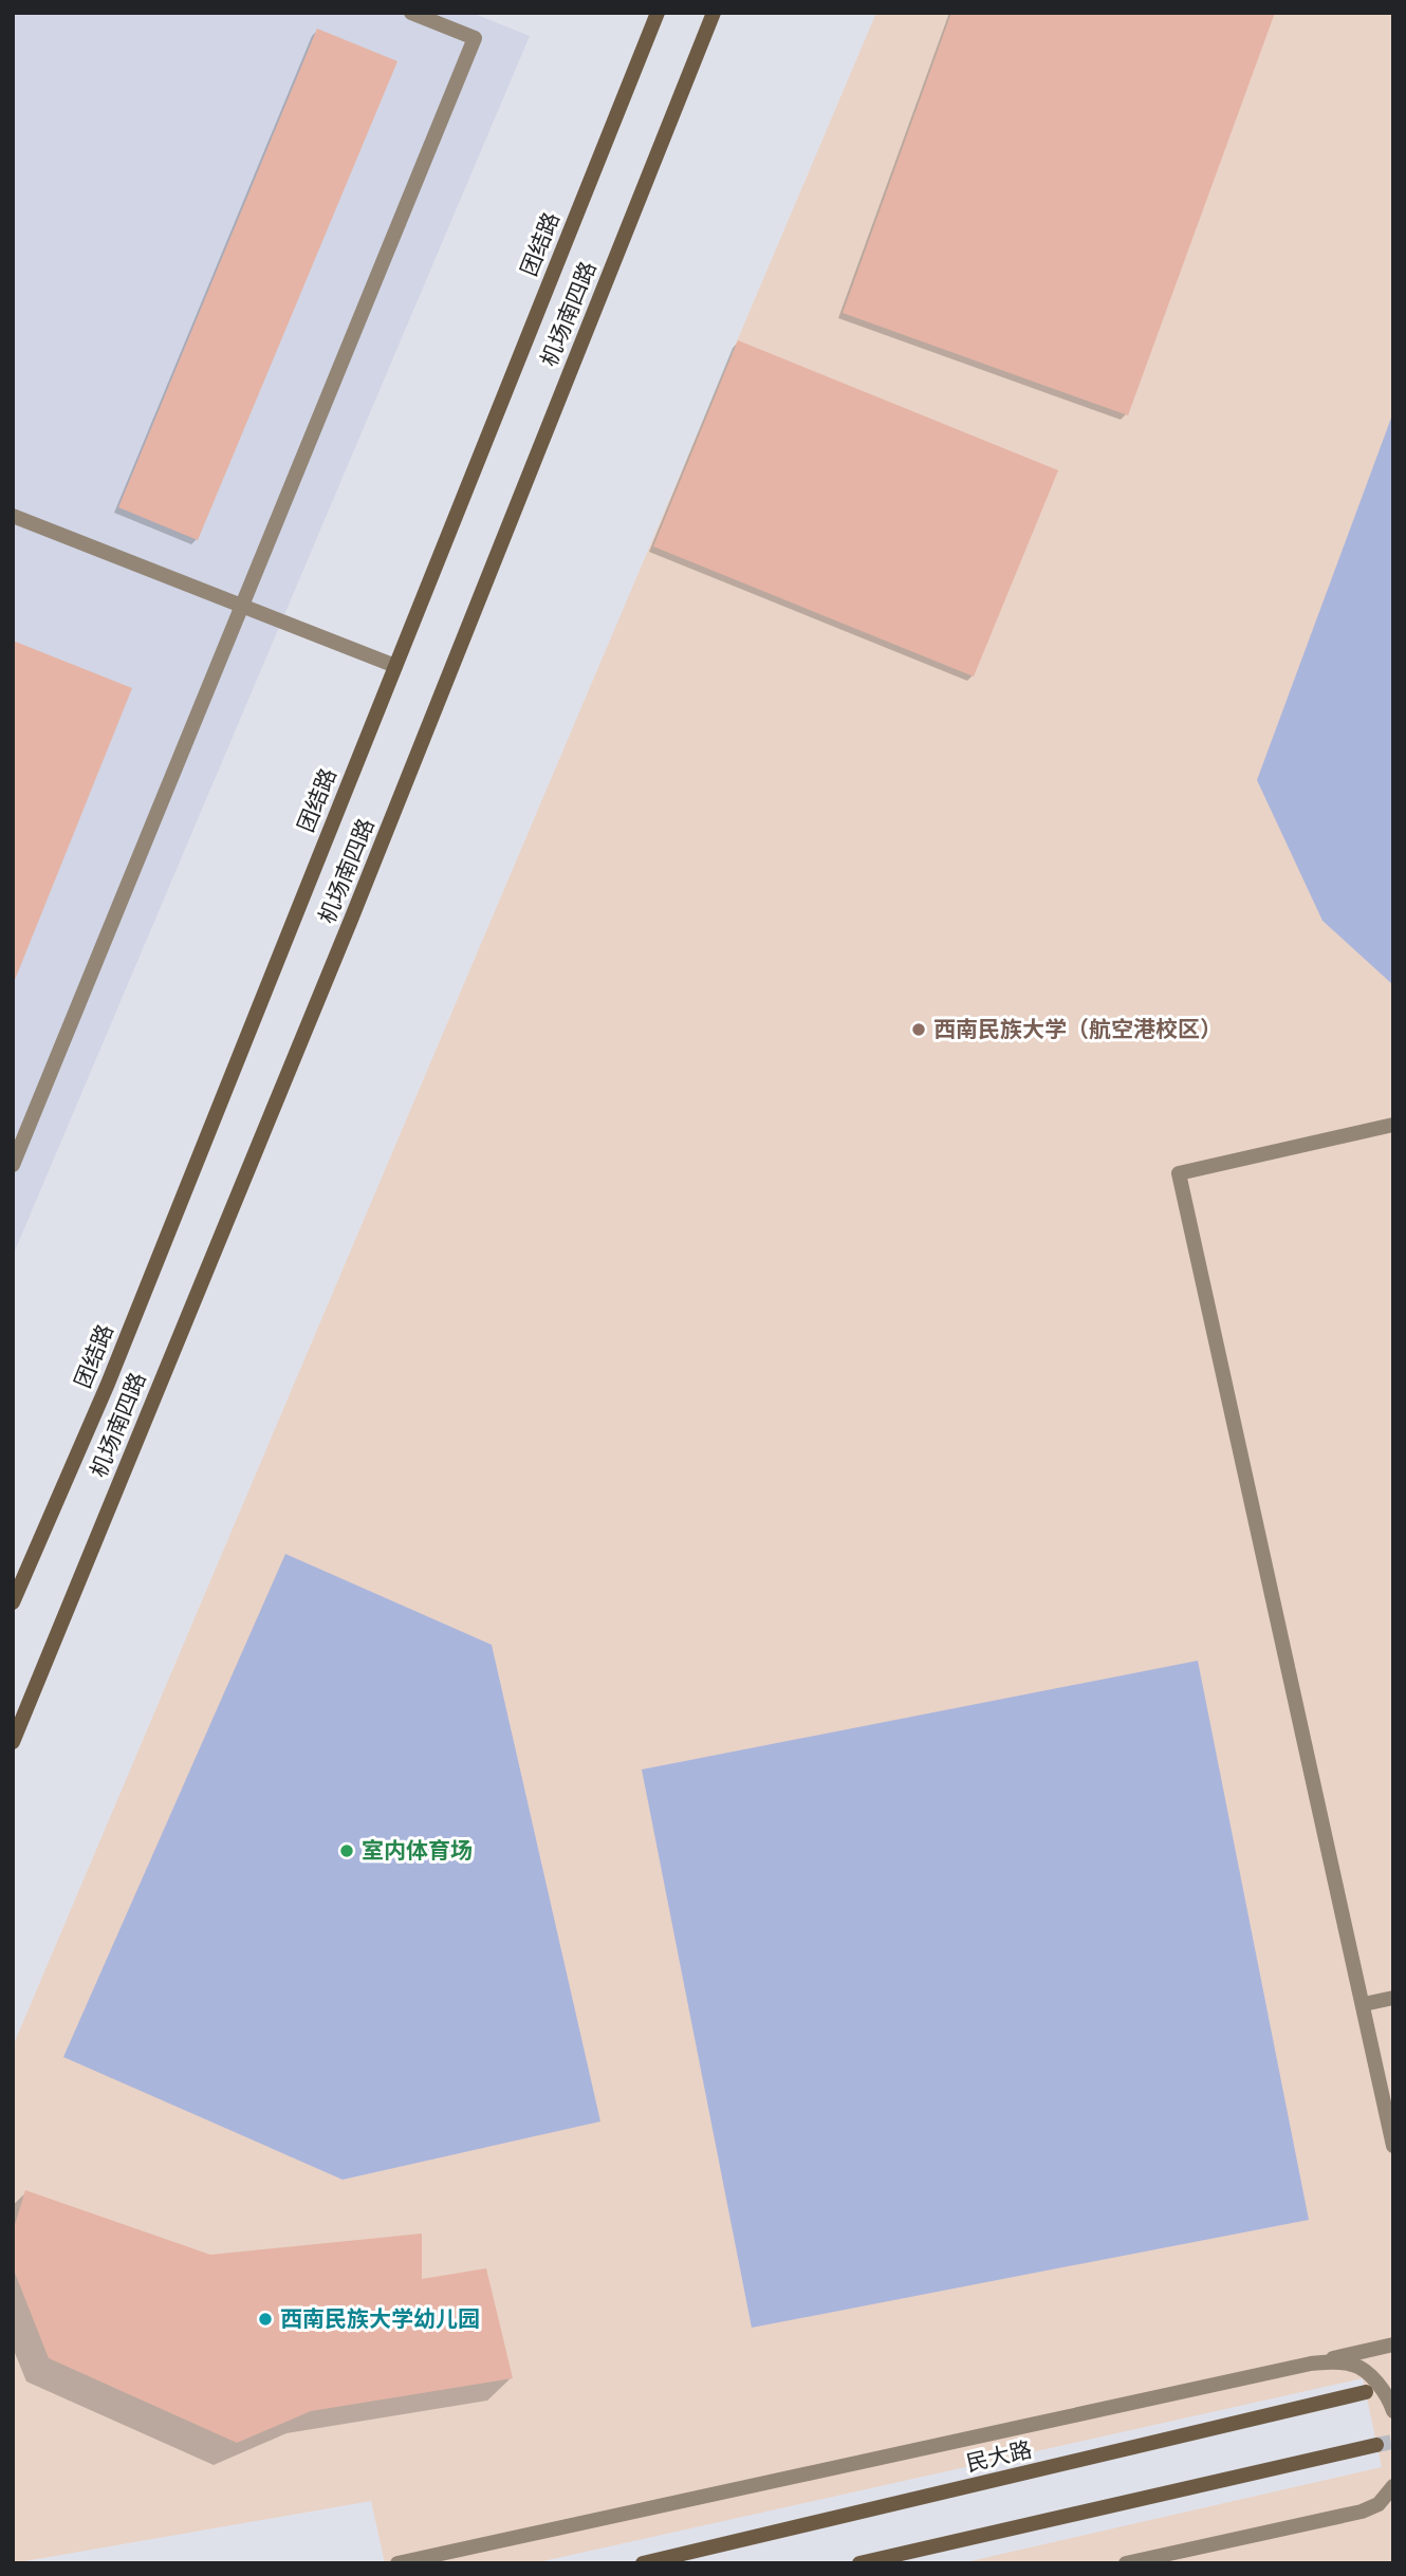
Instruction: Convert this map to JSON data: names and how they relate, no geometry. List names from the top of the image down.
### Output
{
  "streets": {
    "main road": ["团结路", "机场南四路", "民大路"]
  },
  "places": ["西南民族大学（航空港校区）", "室内体育场", "西南民族大学幼儿园"]
}
